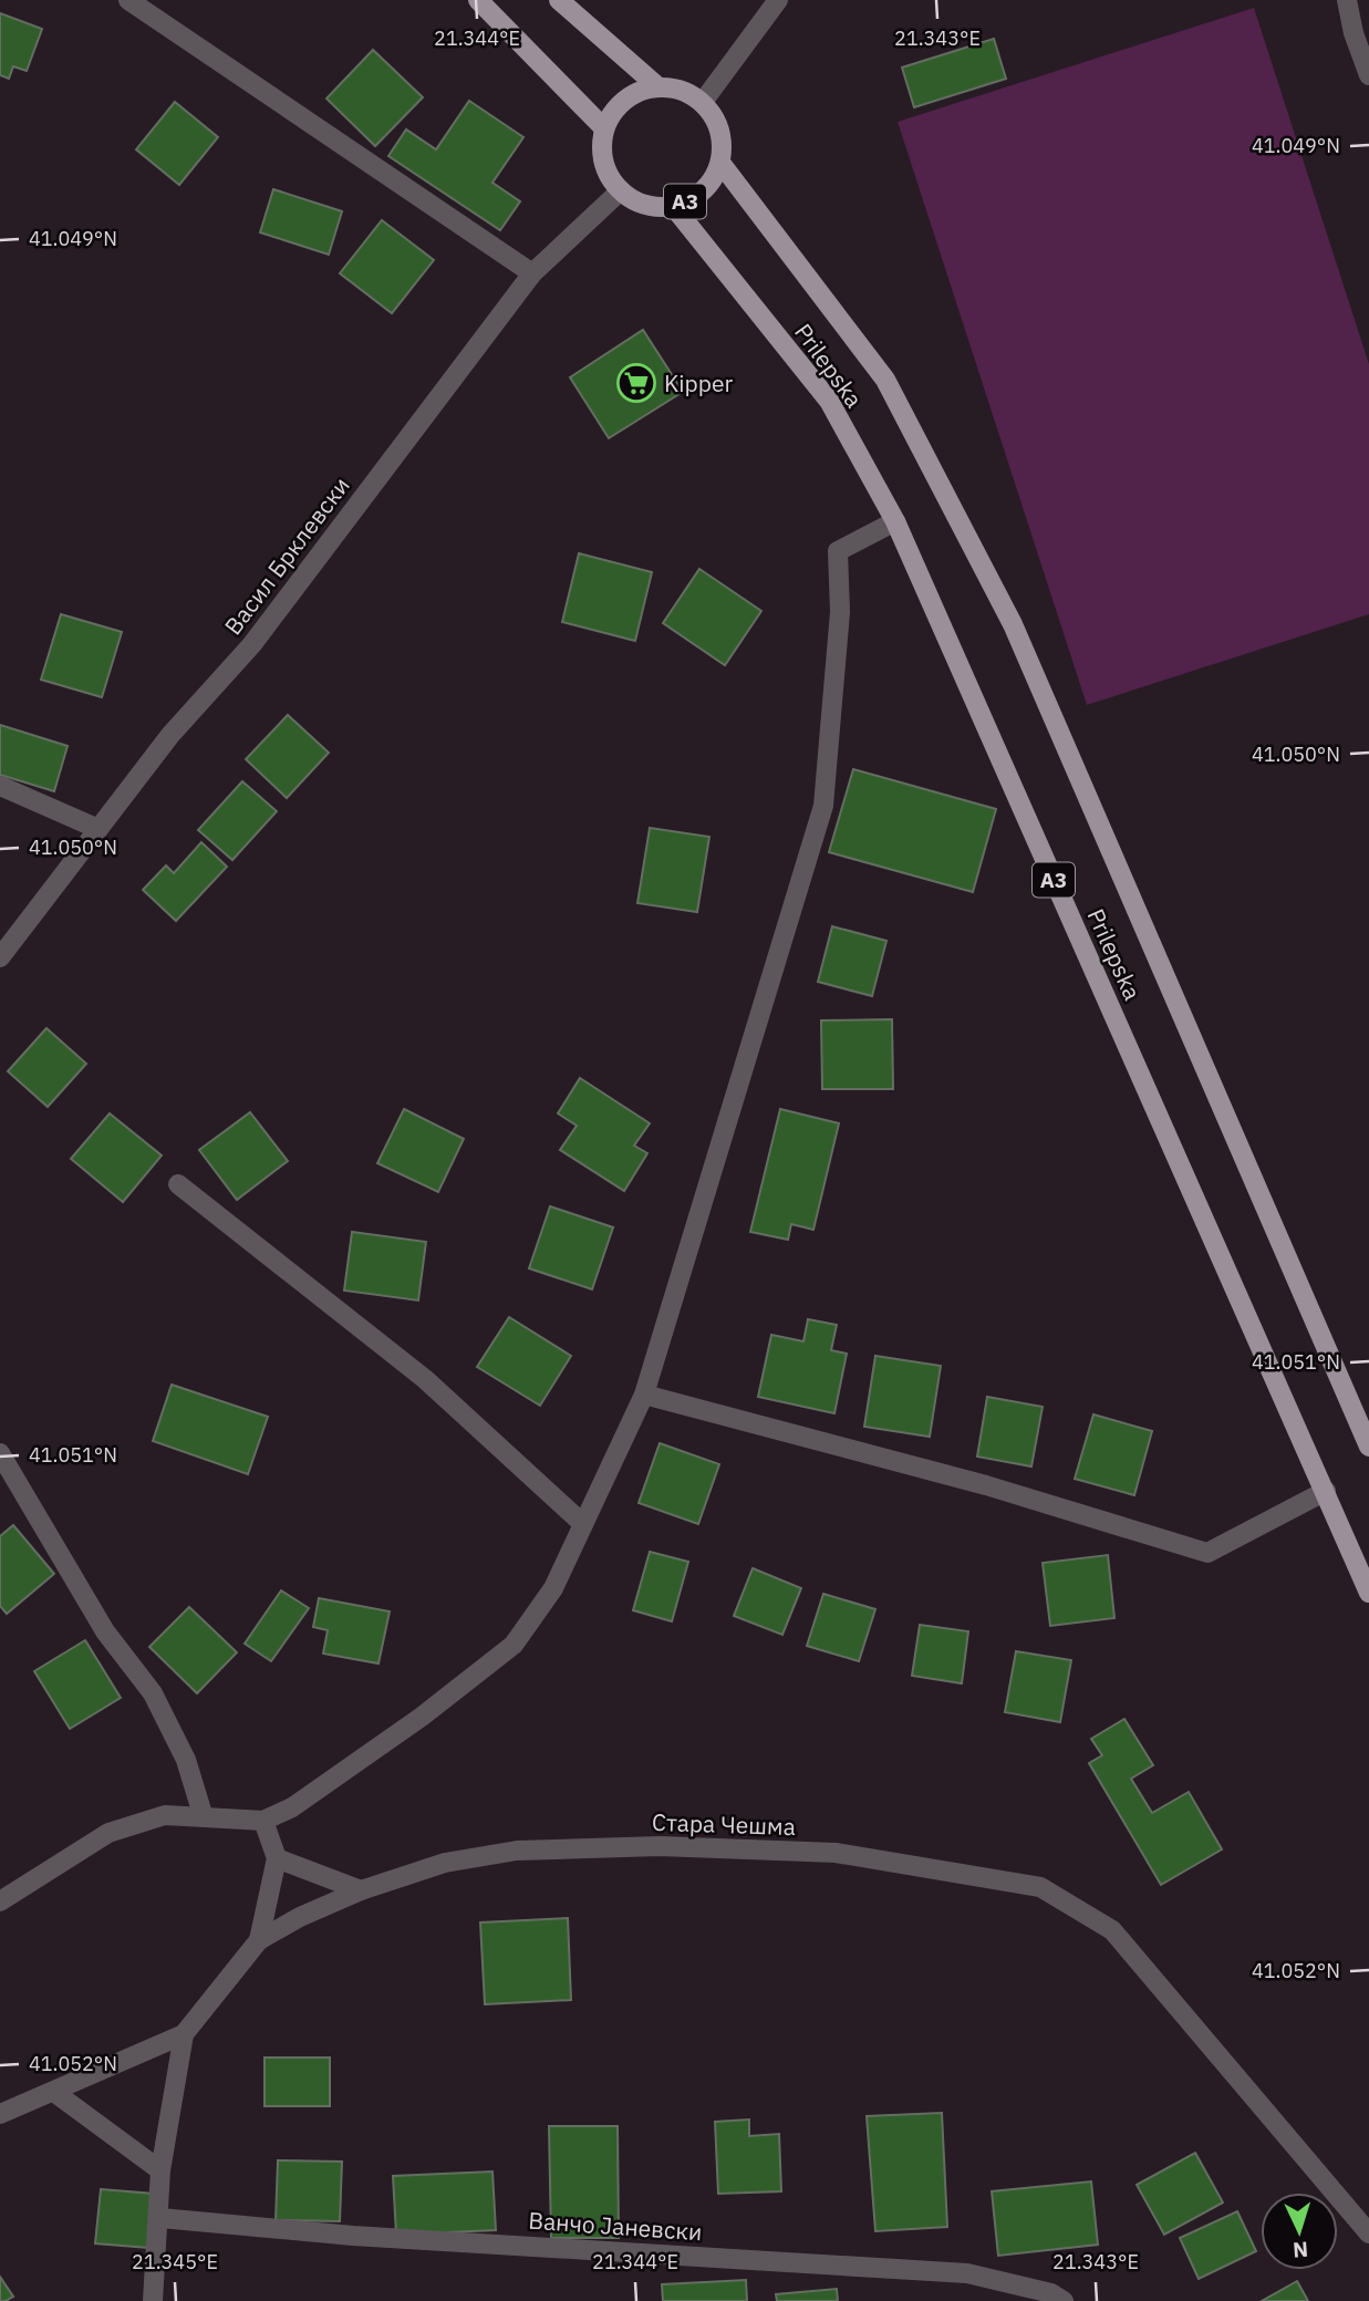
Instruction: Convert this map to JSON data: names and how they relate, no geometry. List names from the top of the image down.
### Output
{
  "streets": {
    "main road": ["A3", "Prilepska"],
    "street": ["Васил Брклевски", "Стара Чешма", "Ванчо Јаневски"]
  },
  "crossings": [
    ["A3", "Prilepska"],
    ["A3", "Васил Брклевски"],
    ["Prilepska", "Васил Брклевски"]
  ],
  "places": {
    "supermarket": ["Kipper"]
  },
  "north": "bottom",
  "coordinates": [
    "21.344°E",
    "21.343°E",
    "41.049°N",
    "41.050°N",
    "41.051°N",
    "41.052°N",
    "21.345°E"
  ]
}
